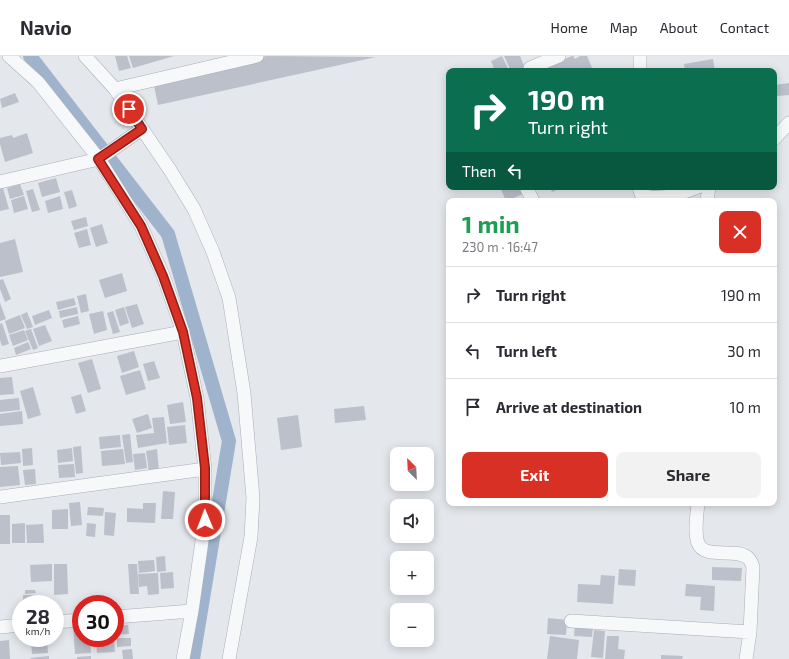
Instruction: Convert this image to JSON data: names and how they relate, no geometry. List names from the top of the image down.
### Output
{
  "north": "top left",
  "page": {
    "header": "Navio",
    "nav": [
      "Home",
      "Map",
      "About",
      "Contact"
    ],
    "turn": ["190 m", "Turn right"],
    "then": "Then",
    "heading": ["1 min", "230 m · 16:47"],
    "list": [
      {
        "name": "Turn right",
        "value": "190 m"
      },
      {
        "name": "Turn left",
        "value": "30 m"
      },
      {
        "name": "Arrive at destination",
        "value": "10 m"
      }
    ],
    "buttons": ["Exit", "Share"],
    "map_buttons": ["+", "−"],
    "speed": "28 km/h",
    "limit": "30"
  }
}
